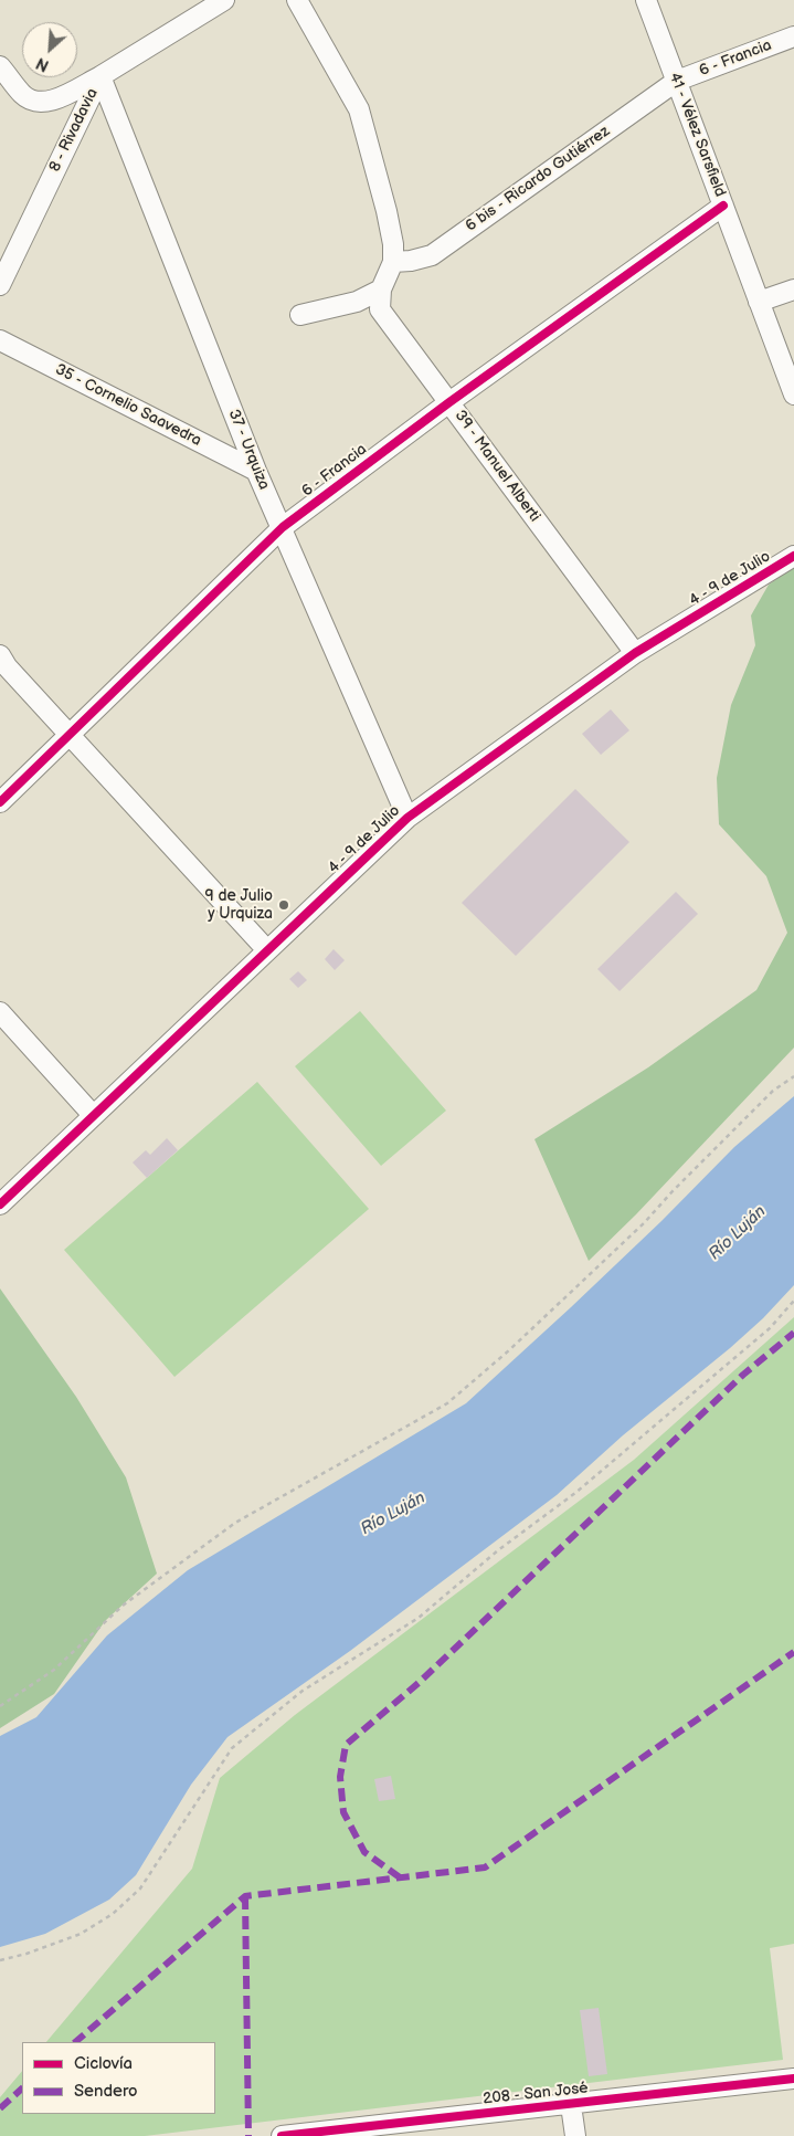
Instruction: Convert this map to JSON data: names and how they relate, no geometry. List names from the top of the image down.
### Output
{
  "streets": {
    "street": [
      "6 - Francia",
      "8 - Rivadavia",
      "41 - Vélez Sarsfield",
      "6 bis - Ricardo Gutiérrez",
      "35 - Cornelio Saavedra",
      "37 - Urquiza",
      "39 - Manuel Alberti",
      "4 - 9 de Julio",
      "208 - San José"
    ]
  },
  "crossings": [
    ["6 - Francia", "41 - Vélez Sarsfield"],
    ["6 - Francia", "6 bis - Ricardo Gutiérrez"],
    ["6 - Francia", "37 - Urquiza"],
    ["6 - Francia", "39 - Manuel Alberti"],
    ["8 - Rivadavia", "37 - Urquiza"],
    ["41 - Vélez Sarsfield", "6 bis - Ricardo Gutiérrez"],
    ["35 - Cornelio Saavedra", "37 - Urquiza"],
    ["37 - Urquiza", "4 - 9 de Julio"],
    ["39 - Manuel Alberti", "4 - 9 de Julio"]
  ],
  "water": ["Río Luján"],
  "places": ["9 de Julio y Urquiza"],
  "legend": ["Ciclovía", "Sendero"],
  "north": "bottom left"
}
